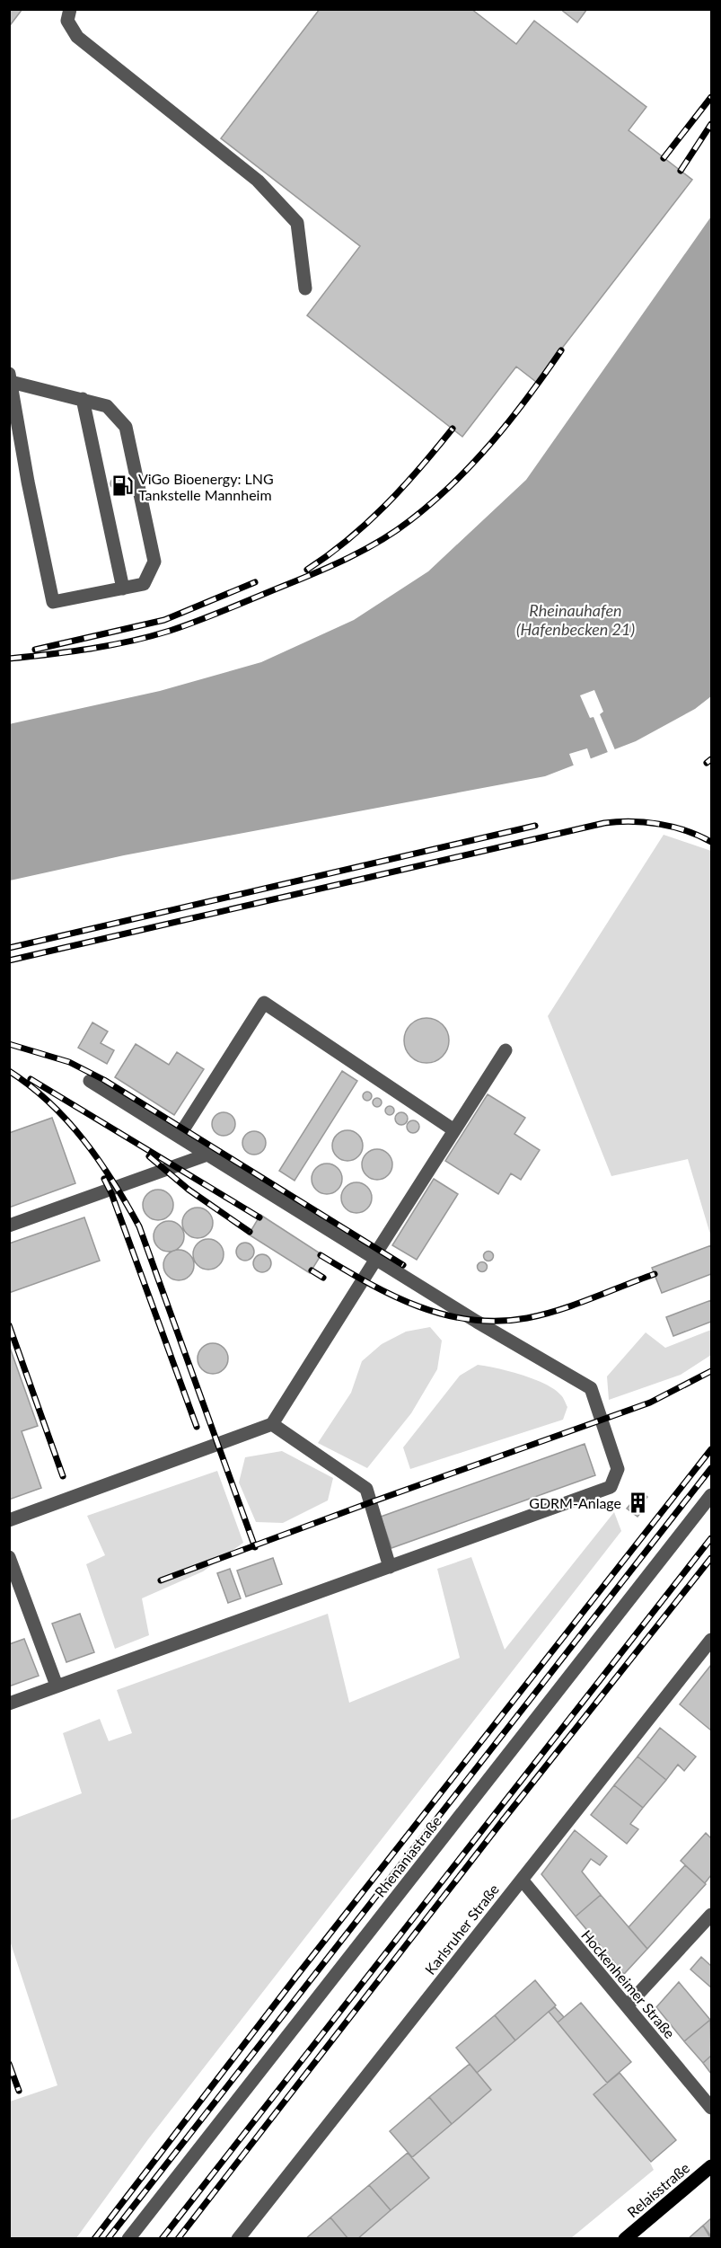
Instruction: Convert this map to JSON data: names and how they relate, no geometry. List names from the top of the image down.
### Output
{
  "streets": {
    "main road": ["Relaisstraße"],
    "street": ["Rhenaniastraße", "Karlsruher Straße", "Hockenheimer Straße"]
  },
  "crossings": [
    ["Karlsruher Straße", "Hockenheimer Straße"]
  ],
  "water": ["Rheinauhafen (Hafenbecken 21)"],
  "places": {
    "fuel station": ["ViGo Bioenergy: LNG Tankstelle Mannheim"],
    "building": ["GDRM-Anlage"]
  }
}
